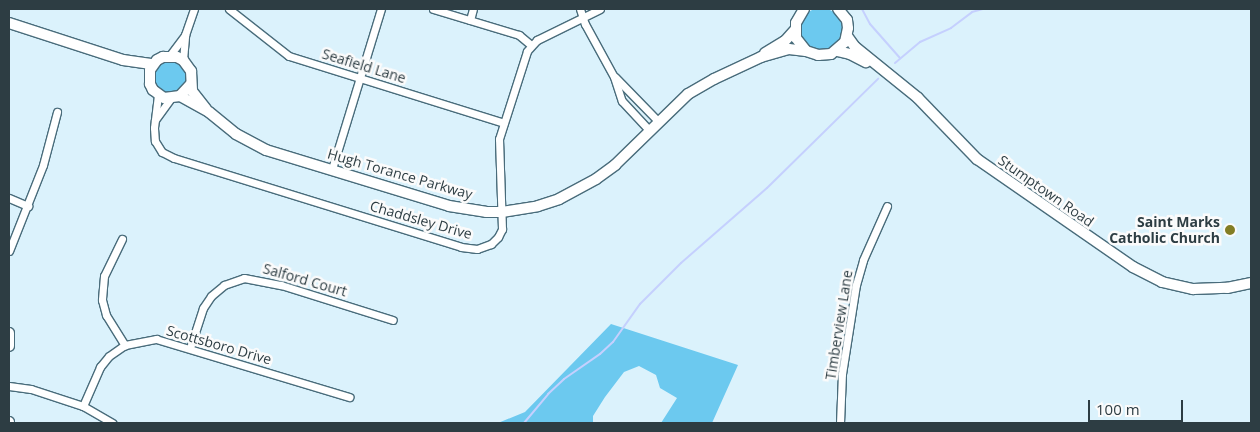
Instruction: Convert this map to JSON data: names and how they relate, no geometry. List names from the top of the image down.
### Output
{
  "streets": {
    "street": [
      "Seafield Lane",
      "Hugh Torance Parkway",
      "Stumptown Road",
      "Chaddsley Drive",
      "Salford Court",
      "Timberview Lane",
      "Scottsboro Drive"
    ]
  },
  "crossings": [
    ["Seafield Lane", "Chaddsley Drive"],
    ["Hugh Torance Parkway", "Stumptown Road"],
    ["Hugh Torance Parkway", "Chaddsley Drive"],
    ["Salford Court", "Scottsboro Drive"]
  ],
  "places": ["Saint Marks Catholic Church"],
  "scale_bar": "100 m"
}
